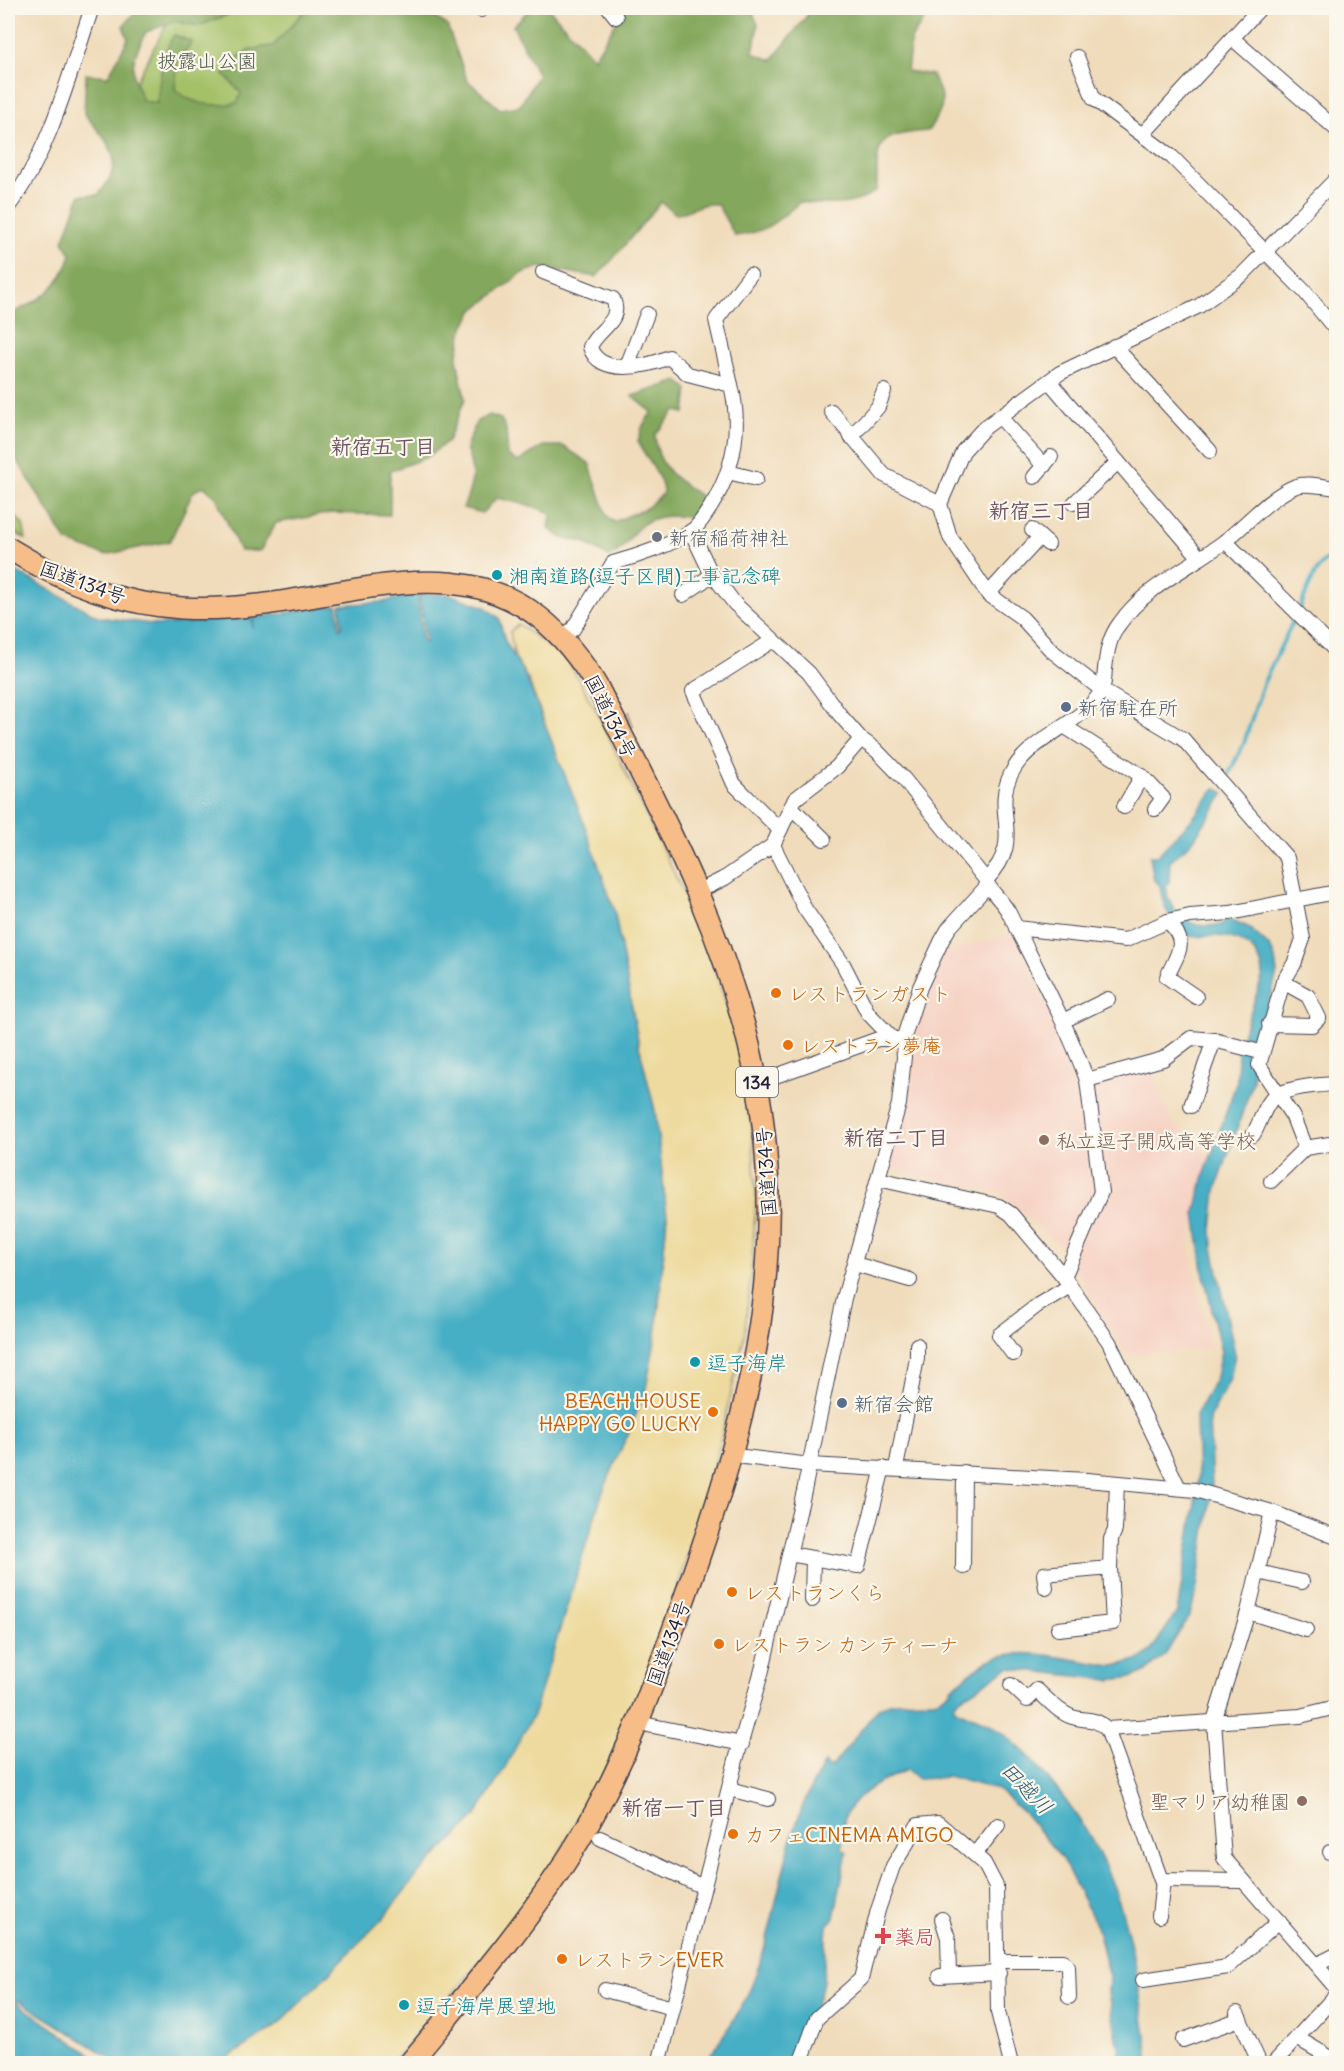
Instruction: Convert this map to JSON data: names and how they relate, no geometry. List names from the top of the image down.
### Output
{
  "streets": {
    "highway": ["国道134号", "134"]
  },
  "districts": [
    "新宿五丁目",
    "新宿三丁目",
    "新宿二丁目",
    "新宿一丁目"
  ],
  "water": ["田越川"],
  "parks": ["披露山公園"],
  "places": {
    "other": [
      "新宿稲荷神社",
      "湘南道路(逗子区間)工事記念碑",
      "新宿駐在所",
      "レストランガスト",
      "レストラン夢庵",
      "私立逗子開成高等学校",
      "逗子海岸",
      "新宿会館",
      "BEACH HOUSE HAPPY GO LUCKY",
      "レストランくら",
      "レストラン カンティーナ",
      "聖マリア幼稚園",
      "カフェCINEMA AMIGO",
      "レストランEVER",
      "逗子海岸展望地"
    ],
    "health": ["薬局"]
  }
}
